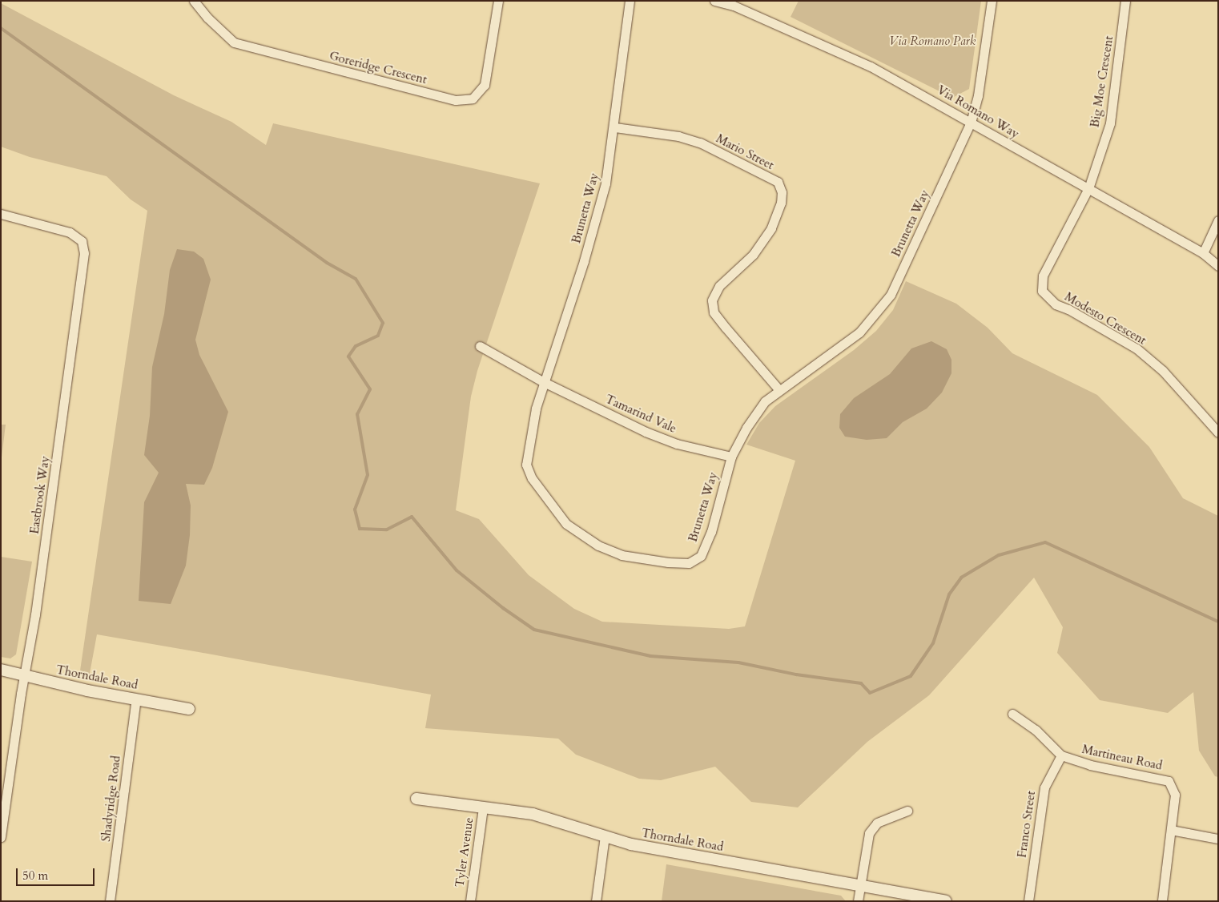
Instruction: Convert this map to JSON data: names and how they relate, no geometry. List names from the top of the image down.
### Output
{
  "streets": {
    "street": [
      "Goreridge Crescent",
      "Big Moe Crescent",
      "Via Romano Way",
      "Mario Street",
      "Brunetta Way",
      "Modesto Crescent",
      "Tamarind Vale",
      "Eastbrook Way",
      "Thorndale Road",
      "Martineau Road",
      "Shadyridge Road",
      "Franco Street",
      "Tyler Avenue"
    ]
  },
  "crossings": [
    ["Big Moe Crescent", "Via Romano Way"],
    ["Big Moe Crescent", "Modesto Crescent"],
    ["Via Romano Way", "Brunetta Way"],
    ["Via Romano Way", "Modesto Crescent"],
    ["Mario Street", "Brunetta Way"],
    ["Brunetta Way", "Tamarind Vale"],
    ["Eastbrook Way", "Thorndale Road"],
    ["Thorndale Road", "Shadyridge Road"],
    ["Thorndale Road", "Tyler Avenue"],
    ["Martineau Road", "Franco Street"]
  ],
  "parks": ["Via Romano Park"],
  "scale_bar": "50 m"
}
